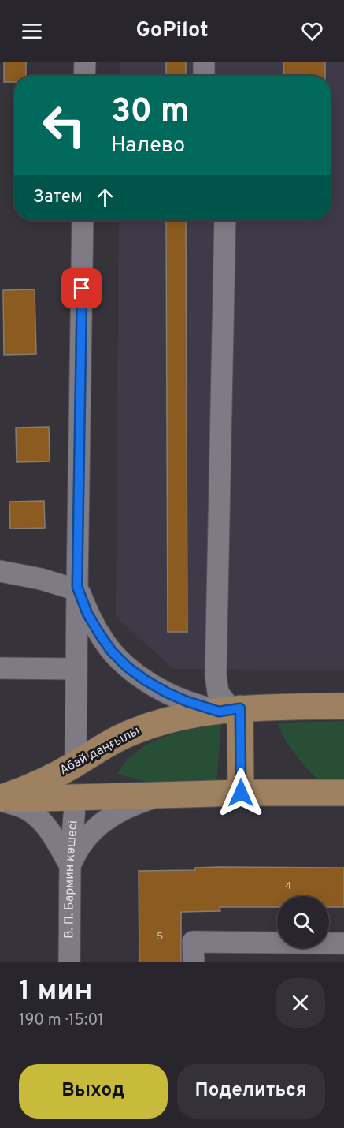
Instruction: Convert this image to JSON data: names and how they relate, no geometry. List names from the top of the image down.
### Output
{
  "streets": {
    "main road": ["Абай даңғылы"],
    "street": ["В. П. Бармин көшесі"]
  },
  "crossings": [
    ["Абай даңғылы", "В. П. Бармин көшесі"]
  ],
  "house_numbers": ["4", "5"],
  "page": {
    "header": "GoPilot",
    "turn": ["30 m", "Налево"],
    "then": "Затем",
    "heading": ["1 мин", "190 m · 15:01"],
    "buttons": ["Выход", "Поделиться"]
  }
}
